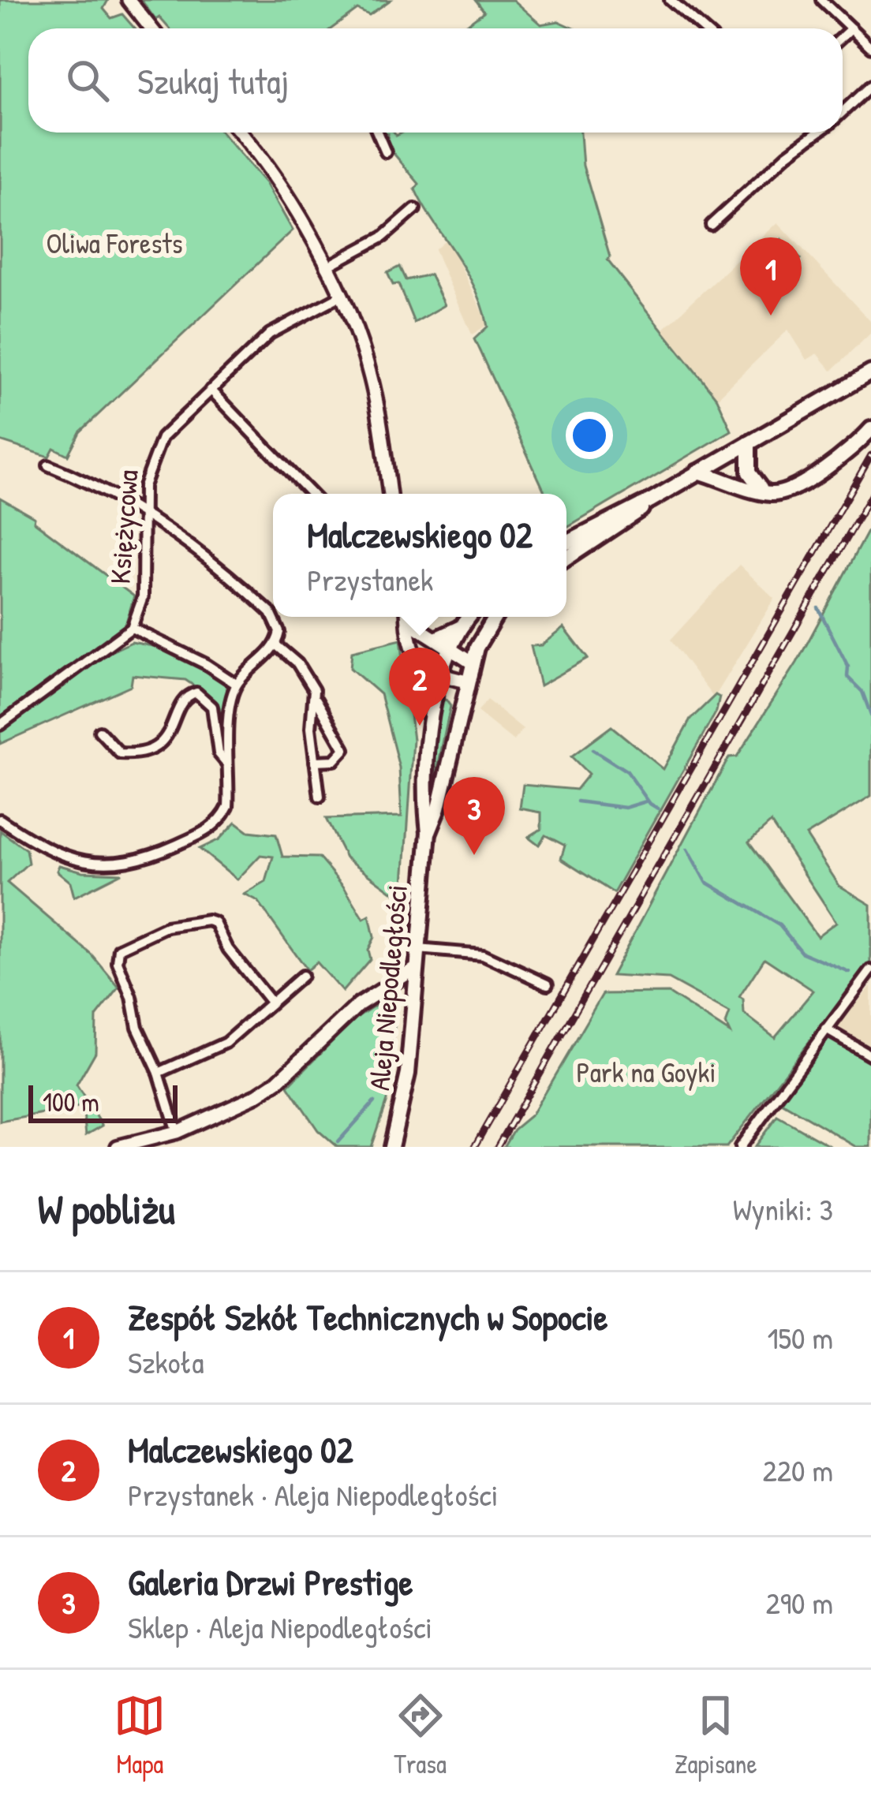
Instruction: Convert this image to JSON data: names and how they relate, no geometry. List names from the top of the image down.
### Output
{
  "streets": {
    "main road": ["Aleja Niepodległości"],
    "street": ["Księżycowa"]
  },
  "parks": ["Oliwa Forests", "Park na Goyki"],
  "scale_bar": "100 m",
  "page": {
    "search": "Szukaj tutaj",
    "pins": ["1", "2", "3"],
    "popup": ["Malczewskiego 02", "Przystanek"],
    "scale": "100 m",
    "heading": ["W pobliżu", "Wyniki: 3"],
    "list": [
      {
        "mark": "1",
        "name": "Zespół Szkół Technicznych w Sopocie",
        "note": "Szkoła",
        "value": "150 m"
      },
      {
        "mark": "2",
        "name": "Malczewskiego 02",
        "note": "Przystanek · Aleja Niepodległości",
        "value": "220 m"
      },
      {
        "mark": "3",
        "name": "Galeria Drzwi Prestige",
        "note": "Sklep · Aleja Niepodległości",
        "value": "290 m"
      }
    ],
    "nav": ["Mapa", "Trasa", "Zapisane"]
  }
}
